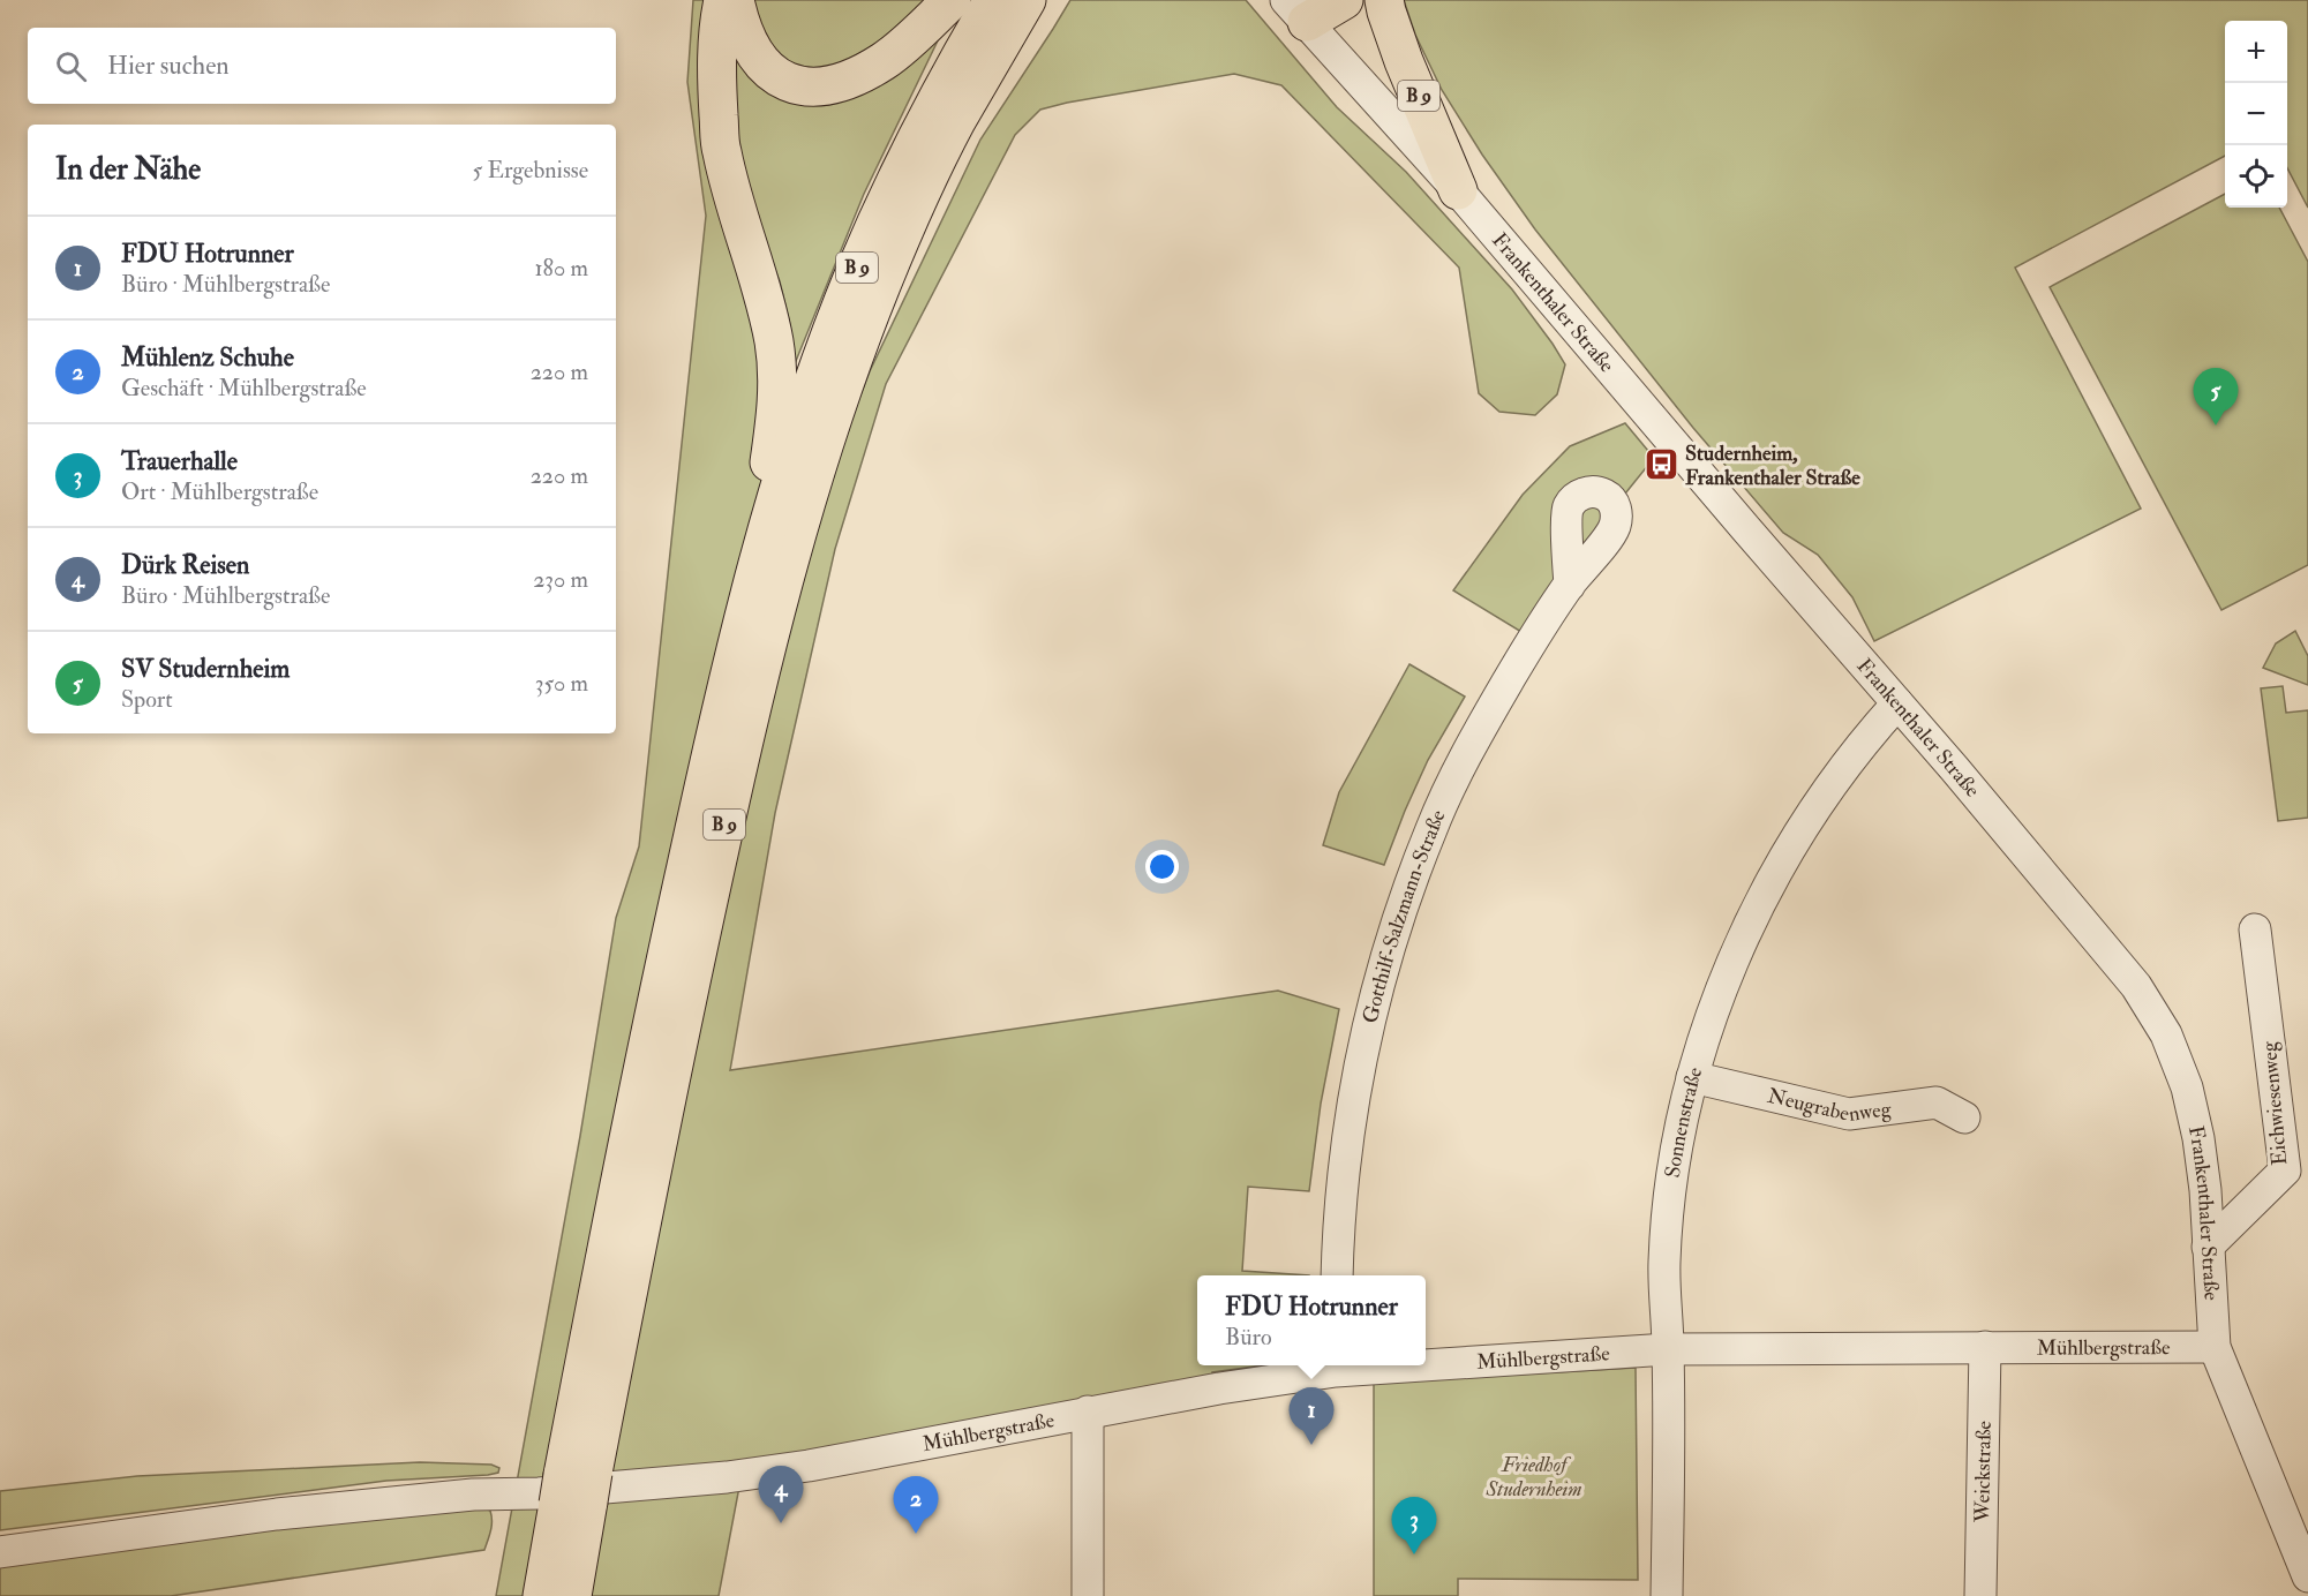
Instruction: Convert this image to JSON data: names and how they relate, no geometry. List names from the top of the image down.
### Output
{
  "streets": {
    "highway": ["B 9"],
    "street": [
      "Frankenthaler Straße",
      "Gotthilf-Salzmann-Straße",
      "Neugrabenweg",
      "Eichwiesenweg",
      "Sonnenstraße",
      "Mühlbergstraße",
      "Weickstraße"
    ]
  },
  "crossings": [
    ["B 9", "Frankenthaler Straße"],
    ["Frankenthaler Straße", "Eichwiesenweg"],
    ["Frankenthaler Straße", "Sonnenstraße"],
    ["Frankenthaler Straße", "Mühlbergstraße"],
    ["Neugrabenweg", "Sonnenstraße"],
    ["Sonnenstraße", "Mühlbergstraße"],
    ["Mühlbergstraße", "Weickstraße"]
  ],
  "parks": ["Friedhof Studernheim"],
  "places": {
    "bus stop": ["Studernheim, Frankenthaler Straße"]
  },
  "page": {
    "map_buttons": ["+", "−"],
    "search": "Hier suchen",
    "heading": ["In der Nähe", "5 Ergebnisse"],
    "list": [
      {
        "mark": "1",
        "name": "FDU Hotrunner",
        "note": "Büro · Mühlbergstraße",
        "value": "180 m"
      },
      {
        "mark": "2",
        "name": "Mühlenz Schuhe",
        "note": "Geschäft · Mühlbergstraße",
        "value": "220 m"
      },
      {
        "mark": "3",
        "name": "Trauerhalle",
        "note": "Ort · Mühlbergstraße",
        "value": "220 m"
      },
      {
        "mark": "4",
        "name": "Dürk Reisen",
        "note": "Büro · Mühlbergstraße",
        "value": "230 m"
      },
      {
        "mark": "5",
        "name": "SV Studernheim",
        "note": "Sport",
        "value": "350 m"
      }
    ],
    "pins": [
      "5",
      "1",
      "4",
      "2",
      "3"
    ],
    "popup": ["FDU Hotrunner", "Büro"]
  }
}
